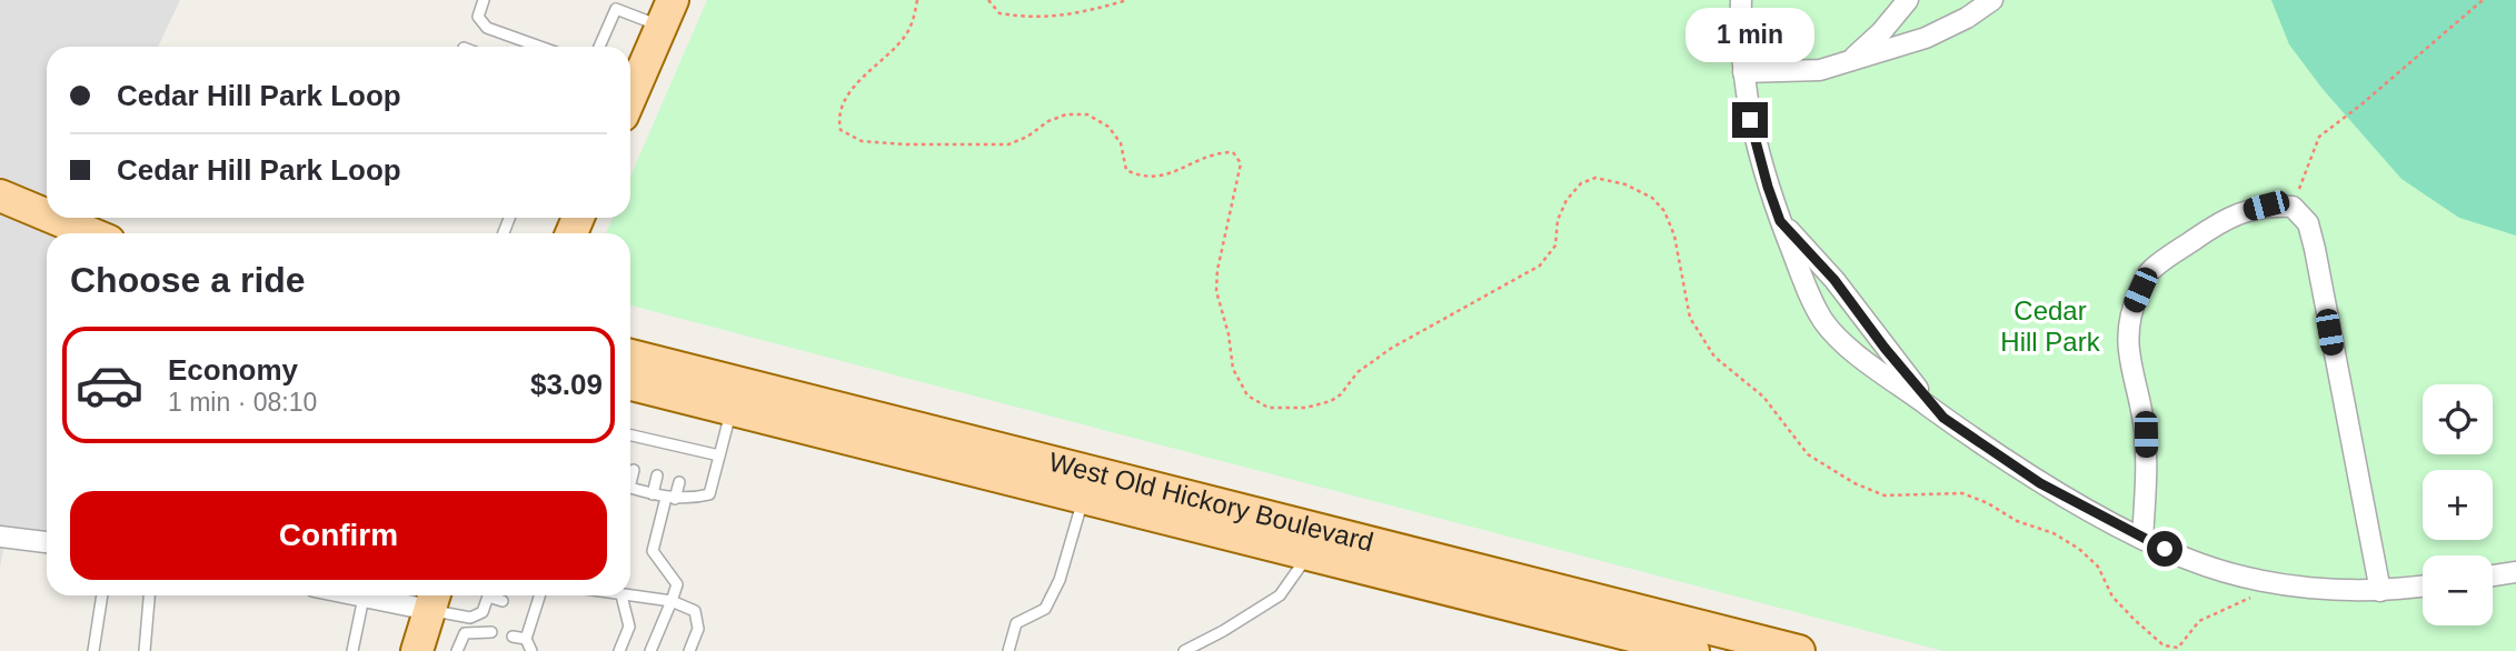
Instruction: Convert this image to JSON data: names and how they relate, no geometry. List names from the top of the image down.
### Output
{
  "streets": {
    "main road": ["West Old Hickory Boulevard"]
  },
  "parks": ["Cedar Hill Park"],
  "page": {
    "bubble": "1 min",
    "banner": ["Cedar Hill Park Loop", "Cedar Hill Park Loop"],
    "heading": "Choose a ride",
    "list": [
      {
        "name": "Economy",
        "note": "1 min · 08:10",
        "value": "$3.09"
      }
    ],
    "map_buttons": ["+", "−"],
    "buttons": "Confirm"
  }
}
